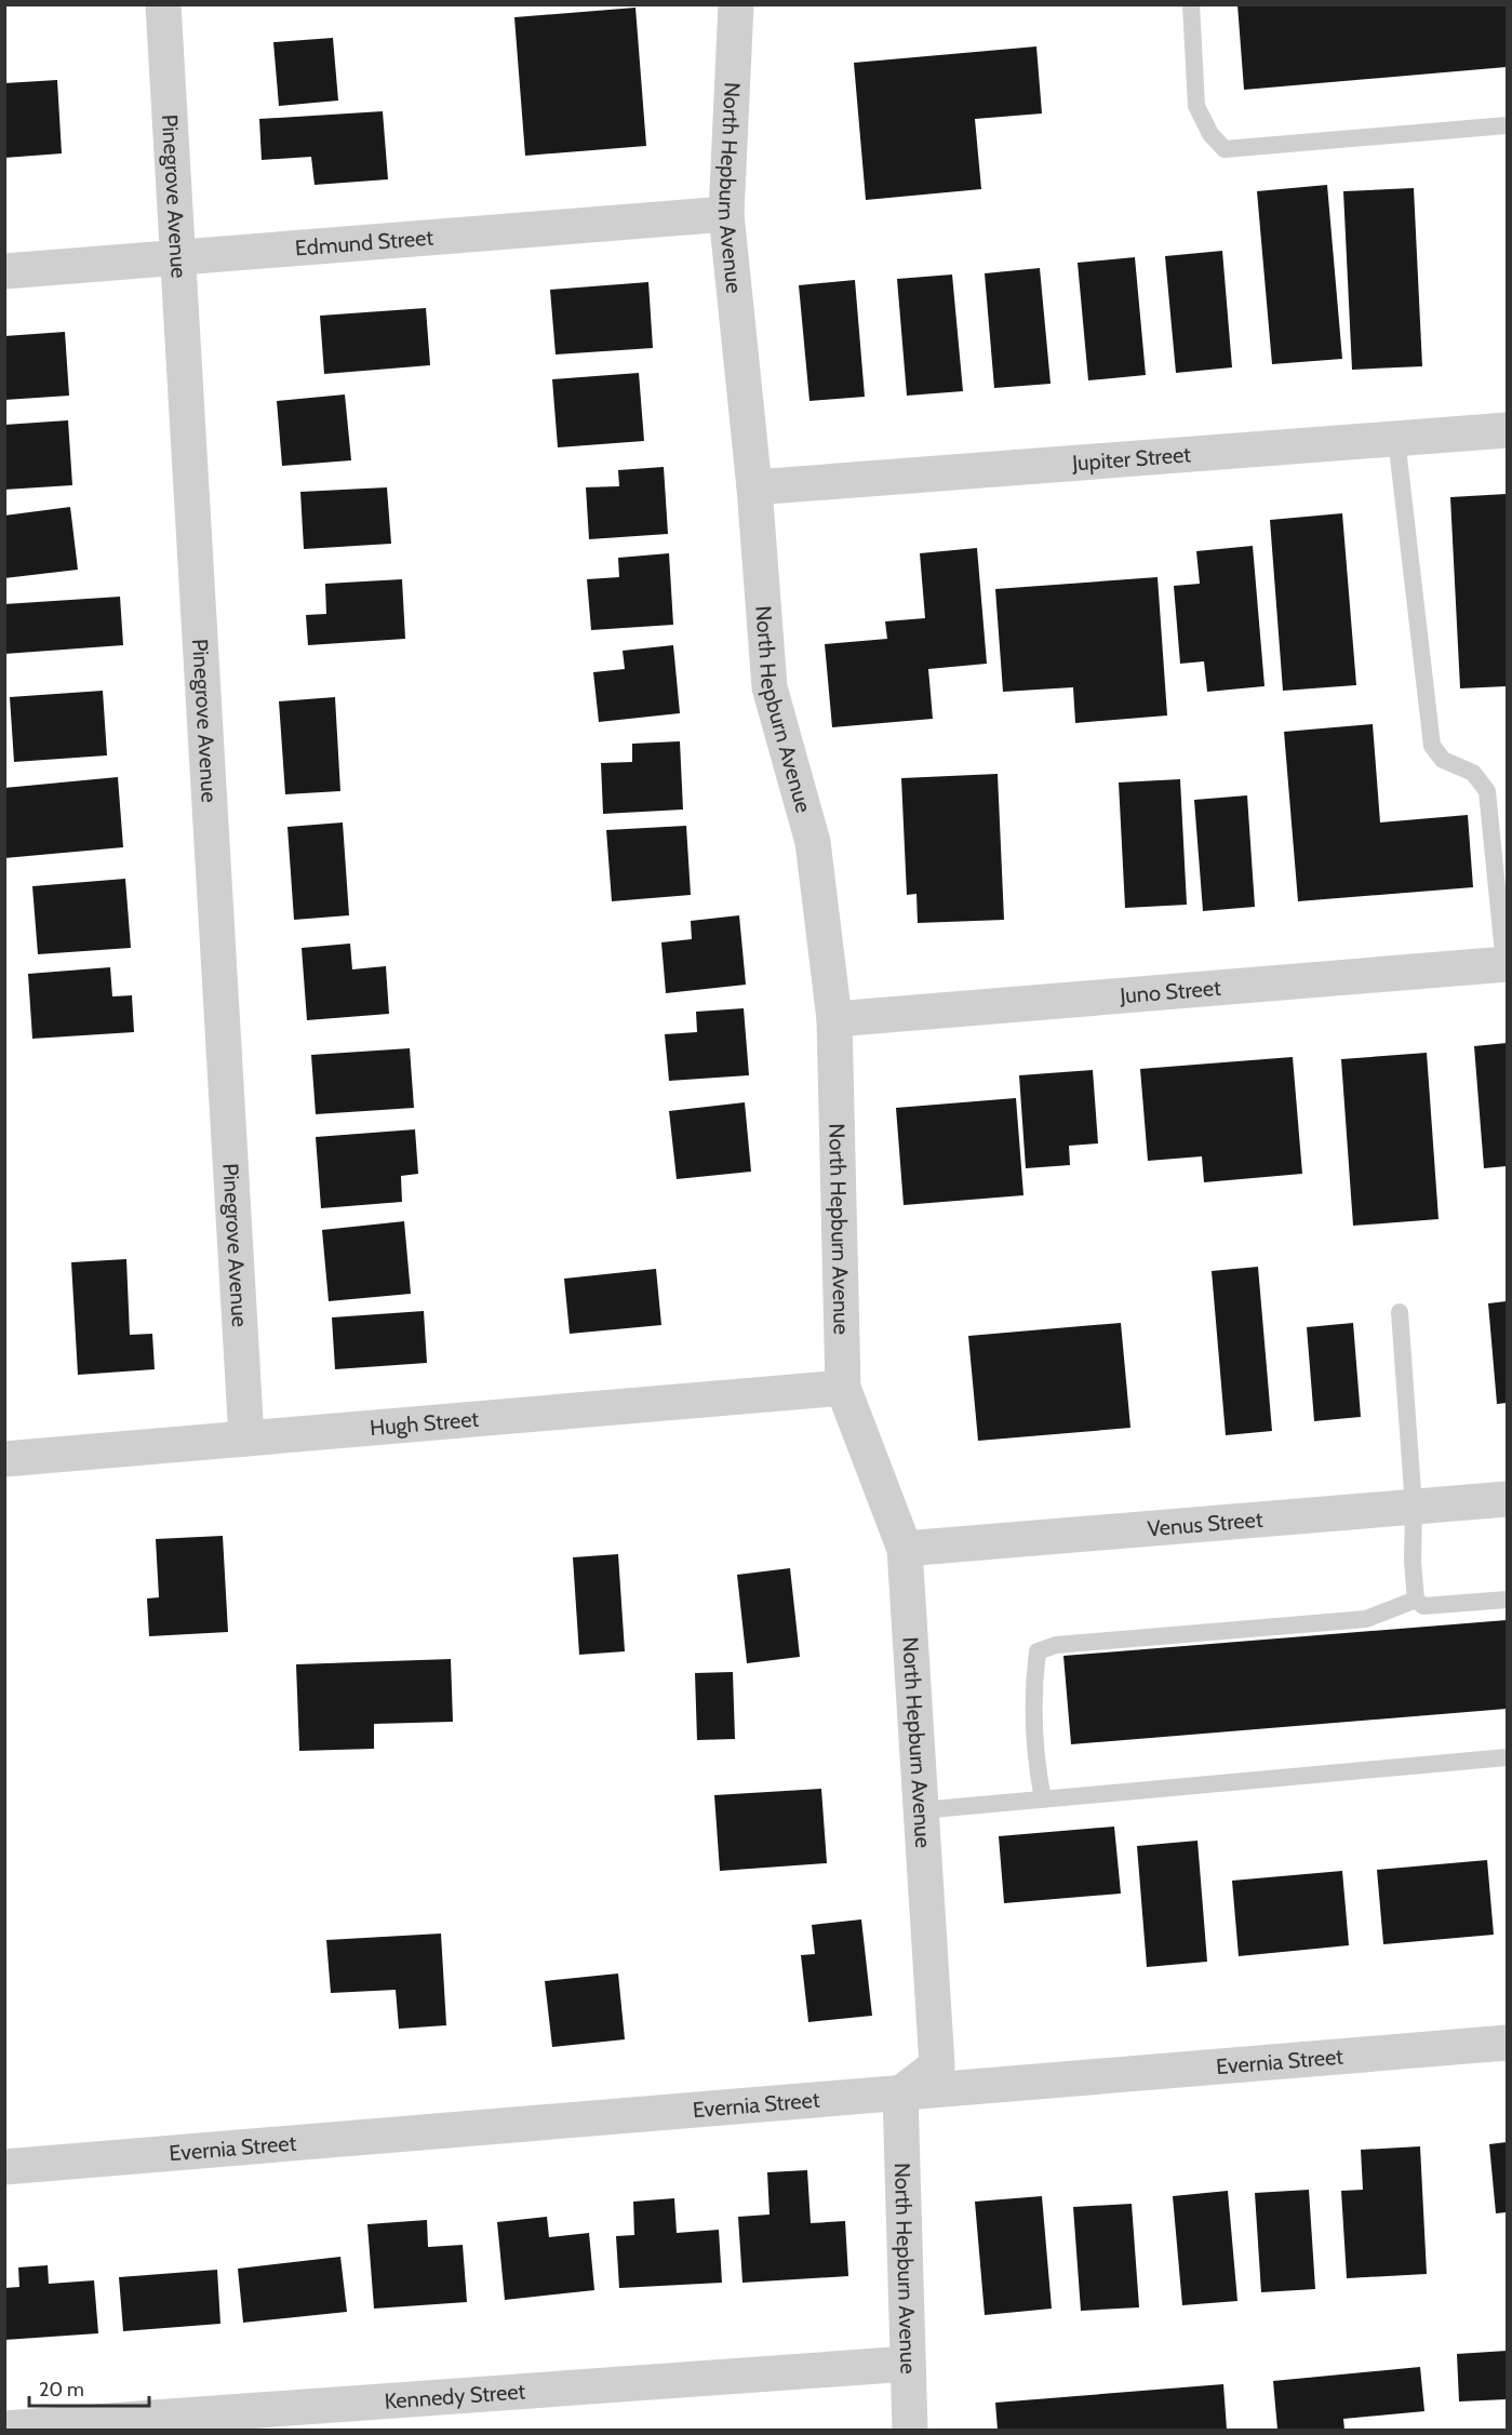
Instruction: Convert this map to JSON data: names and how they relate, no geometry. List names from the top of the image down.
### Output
{
  "streets": {
    "street": [
      "North Hepburn Avenue",
      "Pinegrove Avenue",
      "Edmund Street",
      "Jupiter Street",
      "Juno Street",
      "Hugh Street",
      "Venus Street",
      "Evernia Street",
      "Kennedy Street"
    ]
  },
  "crossings": [
    ["North Hepburn Avenue", "Edmund Street"],
    ["North Hepburn Avenue", "Jupiter Street"],
    ["North Hepburn Avenue", "Juno Street"],
    ["North Hepburn Avenue", "Hugh Street"],
    ["North Hepburn Avenue", "Venus Street"],
    ["North Hepburn Avenue", "Evernia Street"],
    ["North Hepburn Avenue", "Kennedy Street"],
    ["Pinegrove Avenue", "Edmund Street"],
    ["Pinegrove Avenue", "Hugh Street"]
  ],
  "scale_bar": "20 m"
}
